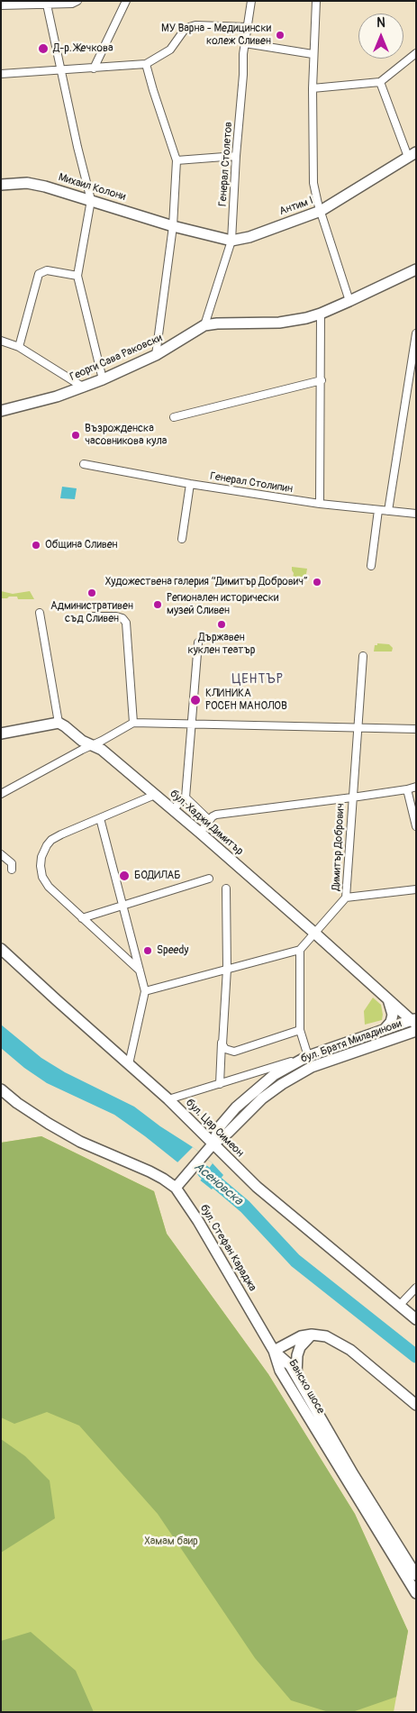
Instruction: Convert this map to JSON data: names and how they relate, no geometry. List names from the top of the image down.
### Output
{
  "streets": {
    "main road": [
      "Михаил Колони",
      "Антим I",
      "Георги Сава Раковски",
      "бул. Хаджи Димитър",
      "бул. Братя Миладинови",
      "бул. Цар Симеон",
      "бул. Стефан Караджа",
      "Банско шосе"
    ],
    "street": ["Генерал Столетов", "Генерал Столипин", "Димитър Добрович"]
  },
  "crossings": [
    ["Генерал Столетов", "Антим I"],
    ["Генерал Столетов", "Георги Сава Раковски"],
    ["Михаил Колони", "Антим I"],
    ["бул. Хаджи Димитър", "Димитър Добрович"],
    ["бул. Хаджи Димитър", "бул. Братя Миладинови"],
    ["бул. Братя Миладинови", "бул. Цар Симеон"],
    ["бул. Братя Миладинови", "бул. Стефан Караджа"],
    ["бул. Стефан Караджа", "Банско шосе"]
  ],
  "districts": ["ЦЕНТЪР"],
  "water": ["Асеновска"],
  "parks": ["Хамам баир"],
  "places": [
    "МУ Варна - Медицински колеж Сливен",
    "Д-р. Жечкова",
    "Възрожденска часовникова кула",
    "Община Сливен",
    "Художествена галерия ”Димитър Добрович“",
    "Административен съд Сливен",
    "Регионален исторически музей Сливен",
    "Държавен куклен театър",
    "КЛИНИКА РОСЕН МАНОЛОВ",
    "БОДИЛАБ",
    "Speedy"
  ],
  "north": "top"
}
